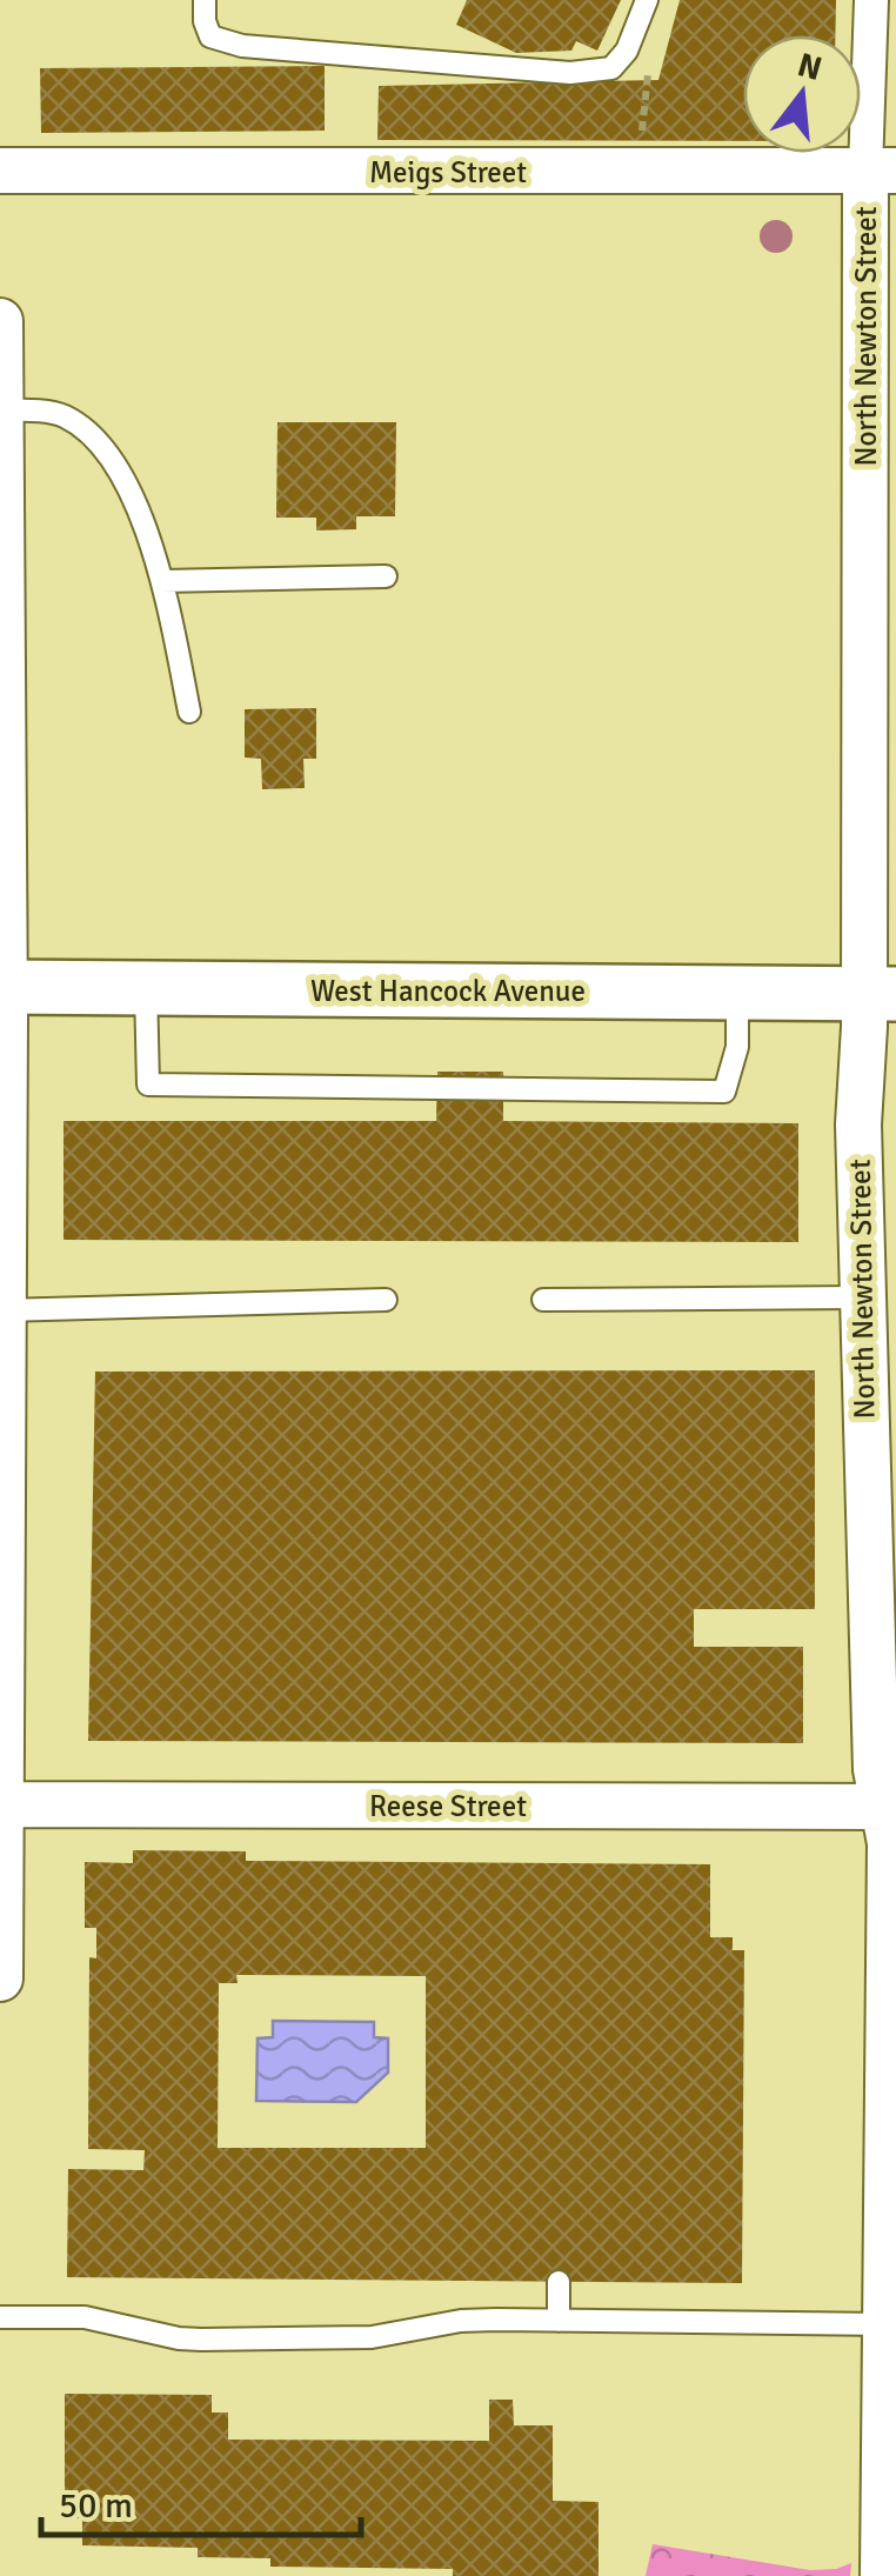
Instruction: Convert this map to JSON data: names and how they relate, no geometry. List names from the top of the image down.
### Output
{
  "streets": {
    "street": [
      "Meigs Street",
      "North Newton Street",
      "West Hancock Avenue",
      "Reese Street"
    ]
  },
  "crossings": [
    ["Meigs Street", "North Newton Street"],
    ["North Newton Street", "West Hancock Avenue"],
    ["North Newton Street", "Reese Street"]
  ],
  "scale_bar": "50 m",
  "north": "top"
}
